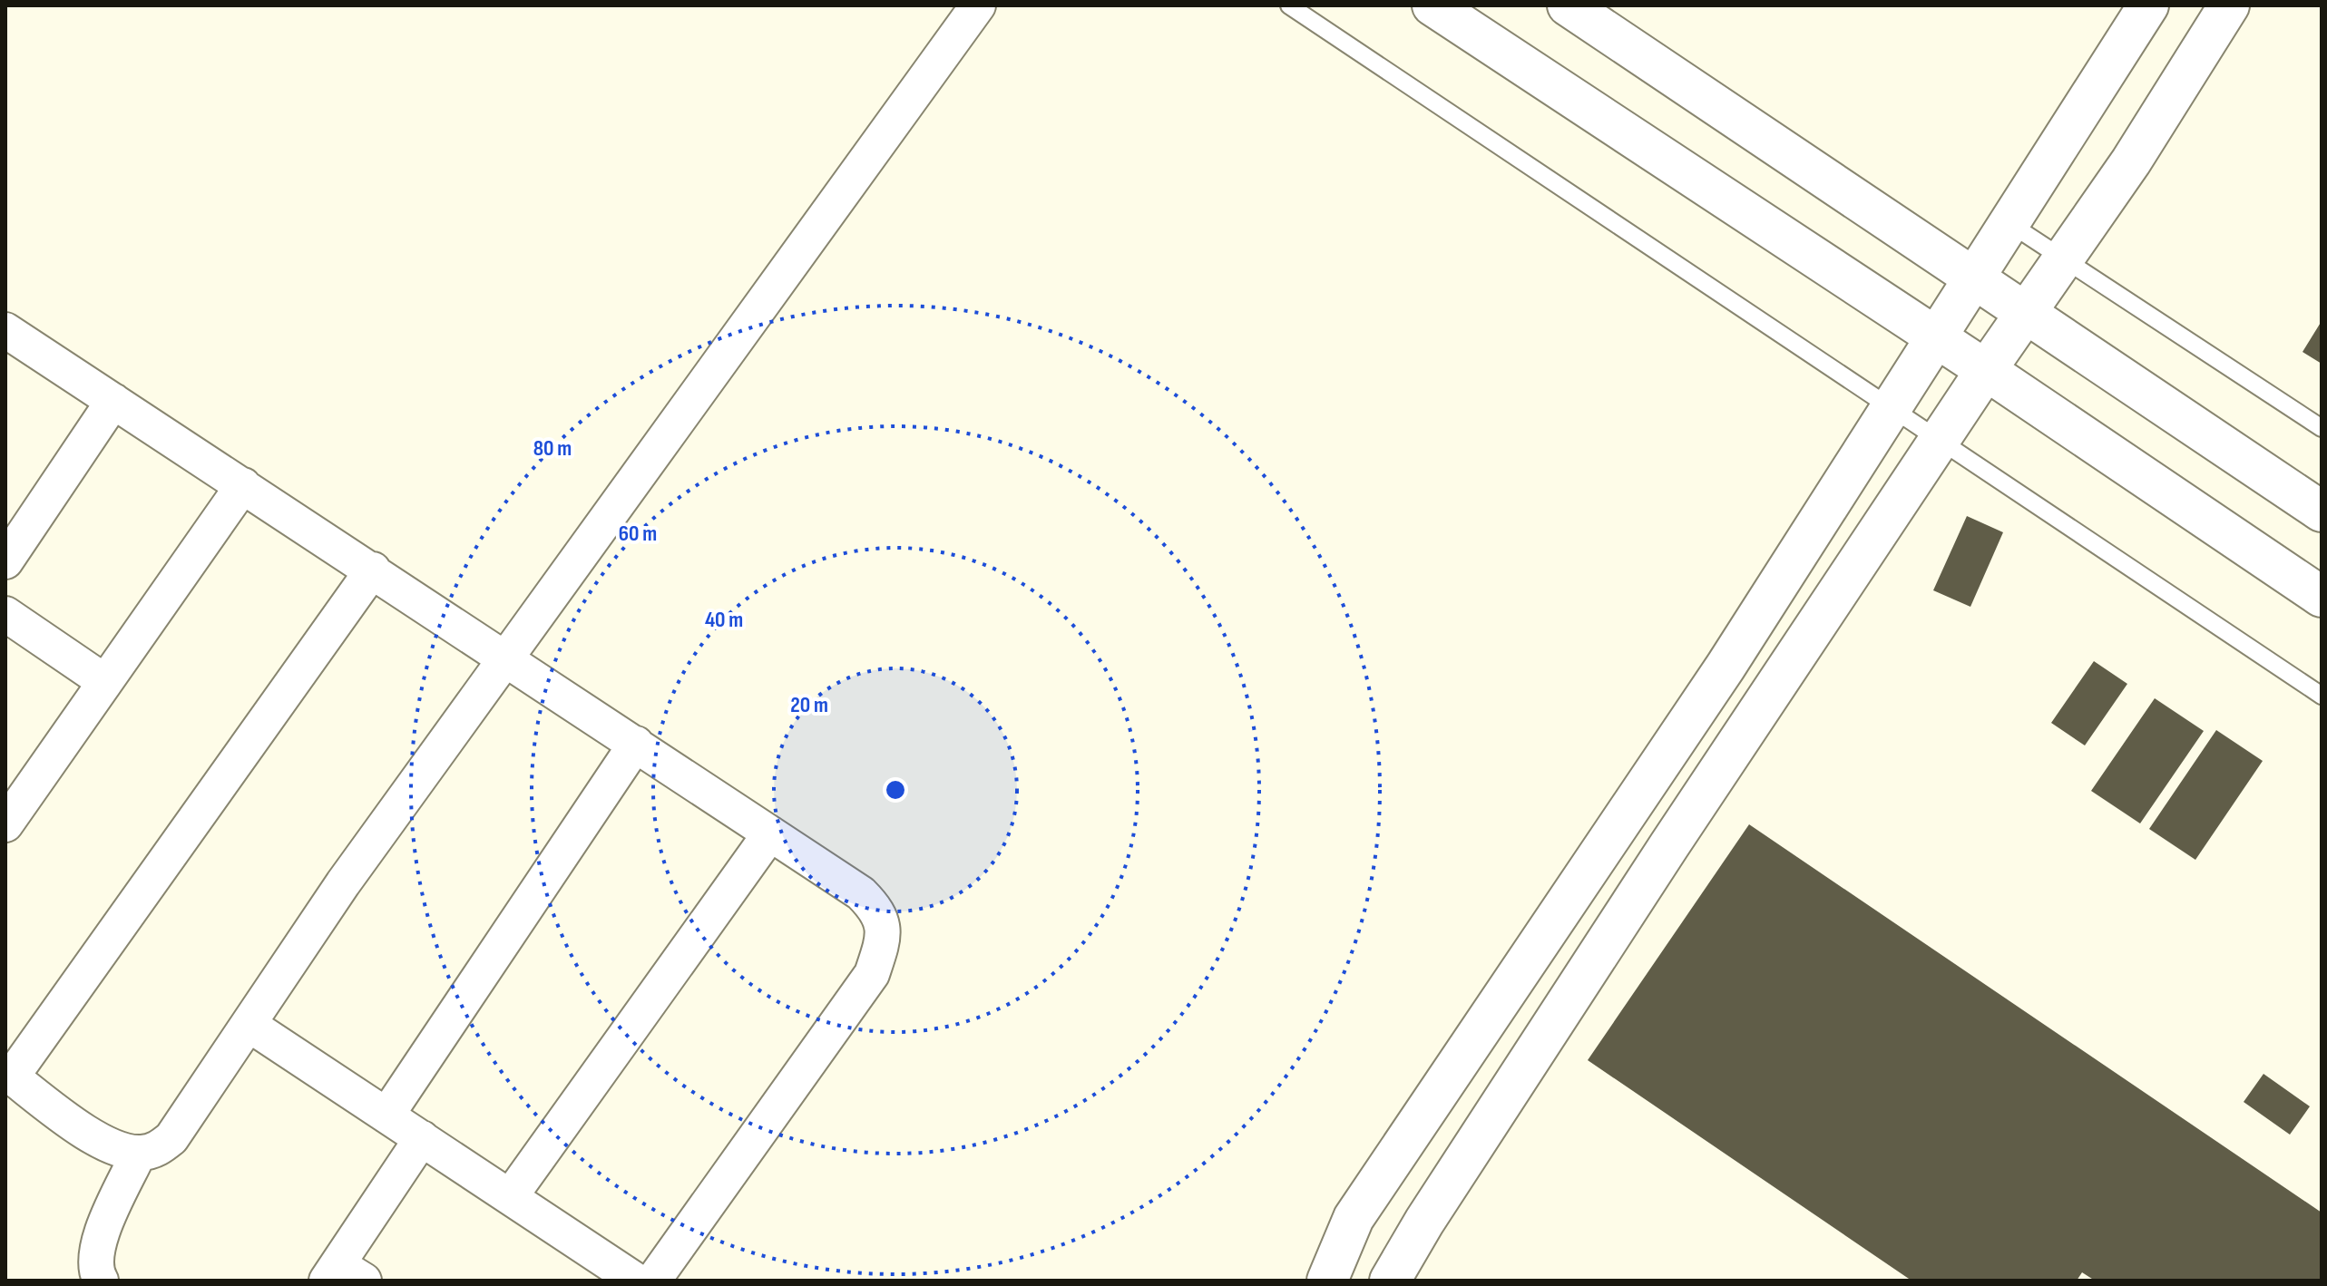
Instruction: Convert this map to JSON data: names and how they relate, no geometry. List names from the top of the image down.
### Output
{
  "rings": [
    "80 m",
    "60 m",
    "40 m",
    "20 m"
  ]
}
